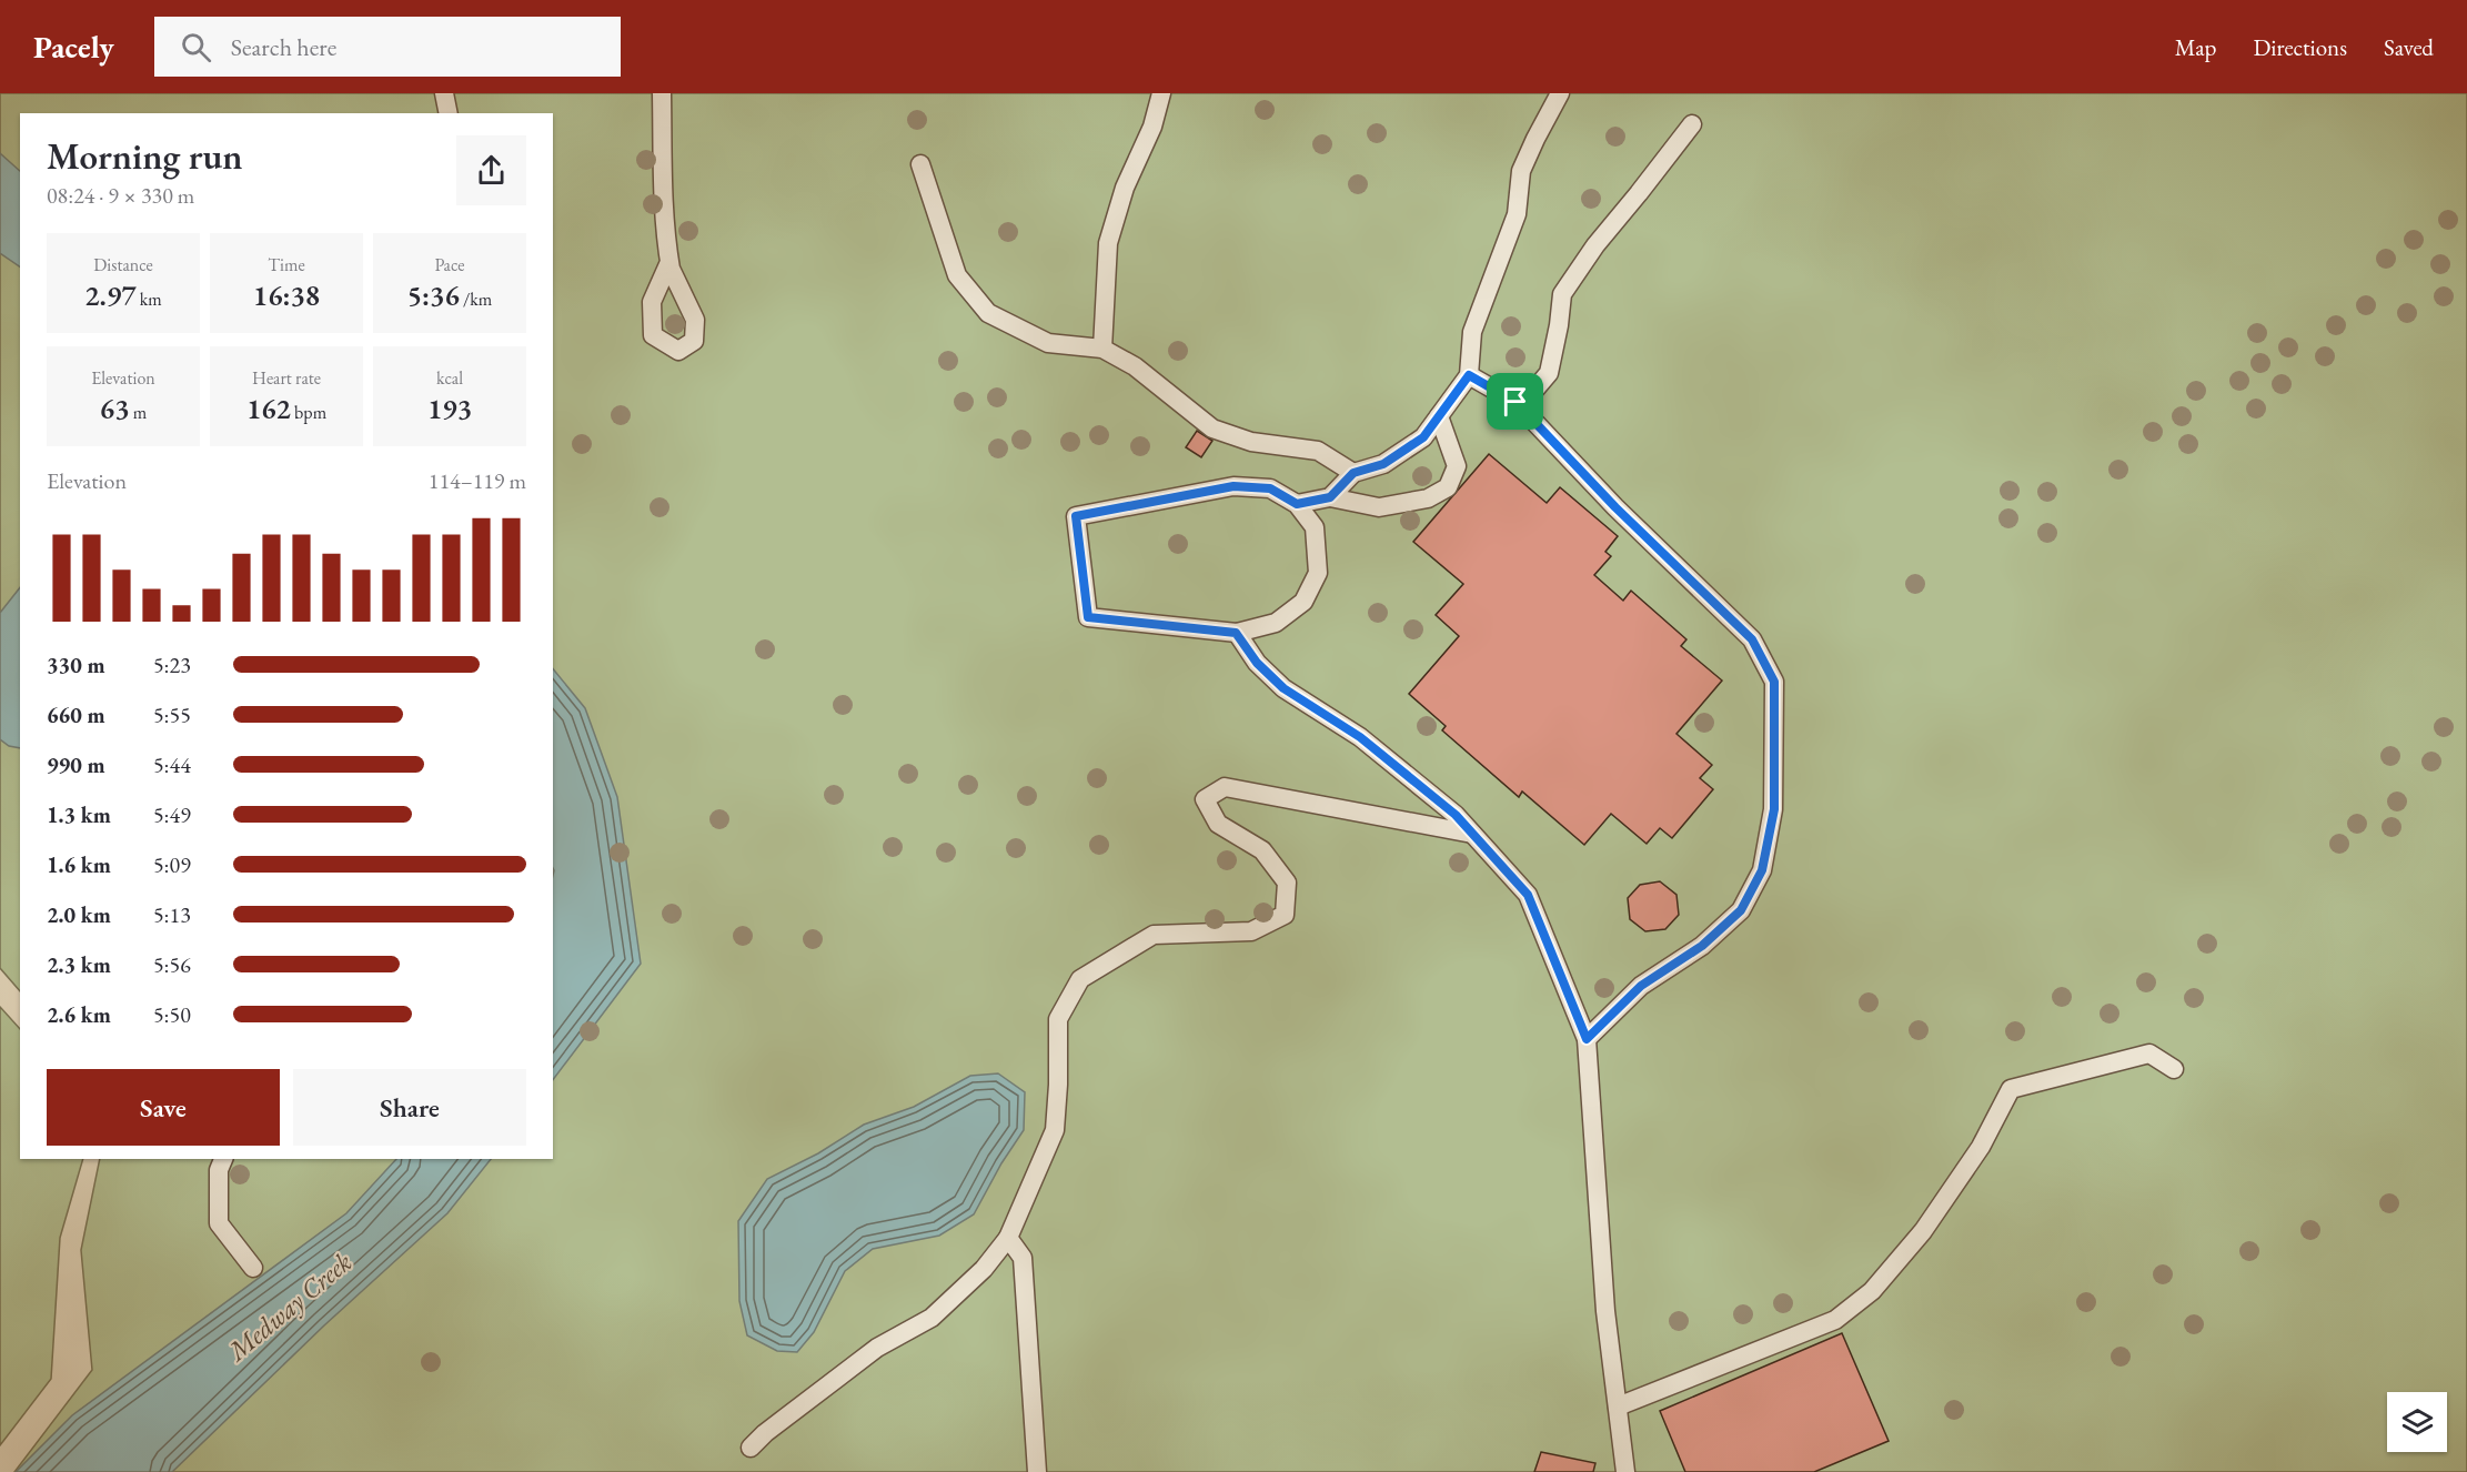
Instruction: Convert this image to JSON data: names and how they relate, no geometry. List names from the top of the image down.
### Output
{
  "water": ["Medway Creek"],
  "page": {
    "header": "Pacely",
    "search": "Search here",
    "nav": ["Map", "Directions", "Saved"],
    "heading": ["Morning run", "08:24 · 9 × 330 m"],
    "stats": [
      ["Distance", "2.97 km"],
      ["Time", "16:38"],
      ["Pace", "5:36 /km"],
      ["Elevation", "63 m"],
      ["Heart rate", "162 bpm"],
      ["kcal", "193"]
    ],
    "chart": ["Elevation", "114–119 m"],
    "list": [
      {
        "name": "330 m",
        "note": "5:23"
      },
      {
        "name": "660 m",
        "note": "5:55"
      },
      {
        "name": "990 m",
        "note": "5:44"
      },
      {
        "name": "1.3 km",
        "note": "5:49"
      },
      {
        "name": "1.6 km",
        "note": "5:09"
      },
      {
        "name": "2.0 km",
        "note": "5:13"
      },
      {
        "name": "2.3 km",
        "note": "5:56"
      },
      {
        "name": "2.6 km",
        "note": "5:50"
      }
    ],
    "buttons": ["Save", "Share"]
  }
}
